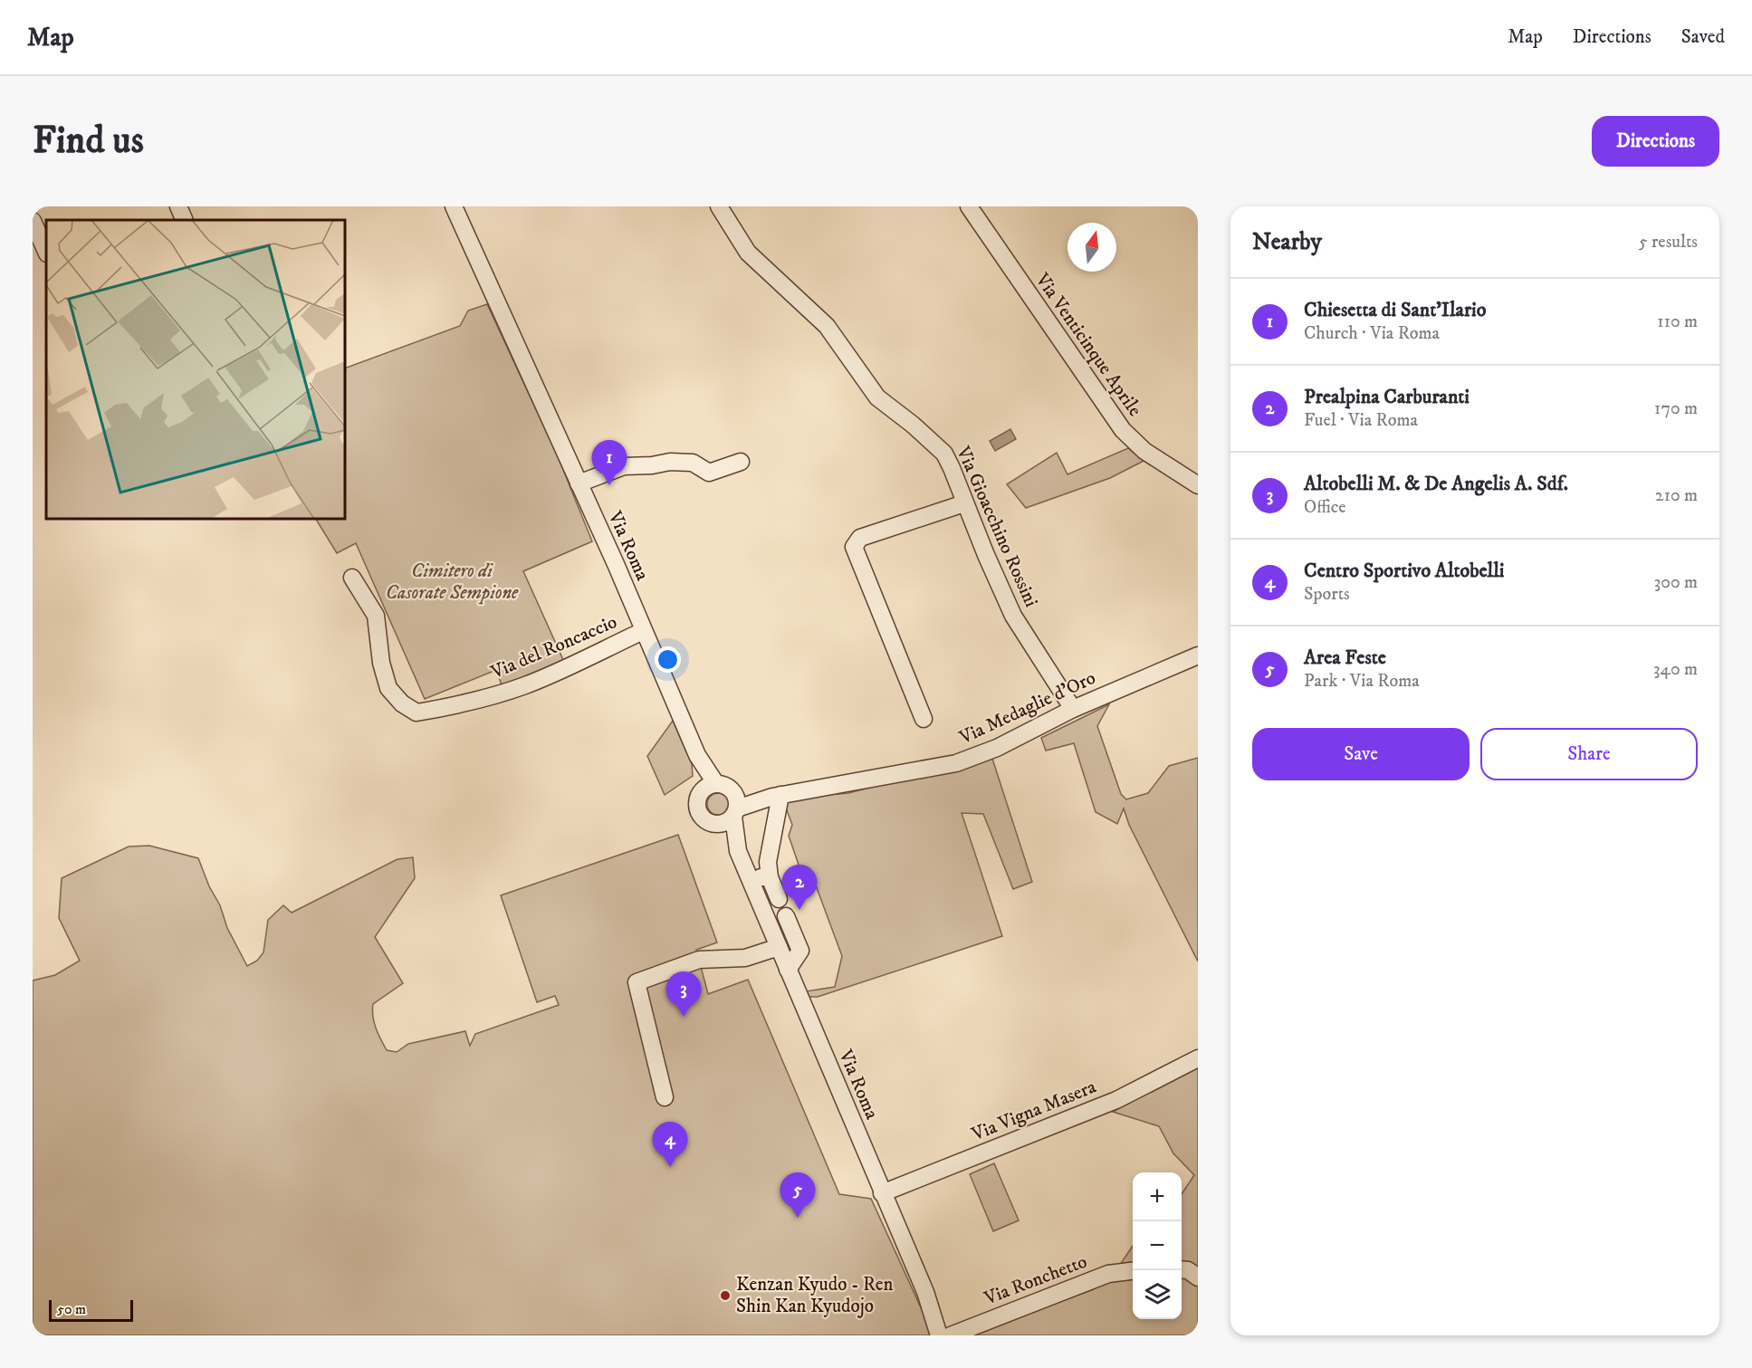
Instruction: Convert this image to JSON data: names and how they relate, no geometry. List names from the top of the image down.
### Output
{
  "streets": {
    "street": [
      "Via Venticinque Aprile",
      "Via Gioacchino Rossini",
      "Via Roma",
      "Via del Roncaccio",
      "Via Medaglie d'Oro",
      "Via Vigna Masera",
      "Via Ronchetto"
    ]
  },
  "crossings": [
    ["Via Gioacchino Rossini", "Via Medaglie d'Oro"],
    ["Via Roma", "Via del Roncaccio"],
    ["Via Roma", "Via Medaglie d'Oro"],
    ["Via Roma", "Via Vigna Masera"]
  ],
  "parks": ["Cimitero di Casorate Sempione"],
  "places": ["Kenzan Kyudo - Ren Shin Kan Kyudojo"],
  "scale_bar": "50 m",
  "north": "top",
  "page": {
    "header": "Map",
    "nav": ["Map", "Directions", "Saved"],
    "buttons": [
      "Directions",
      ["Save", "Share"]
    ],
    "title": "Find us",
    "heading": ["Nearby", "5 results"],
    "list": [
      {
        "mark": "1",
        "name": "Chiesetta di Sant'Ilario",
        "note": "Church · Via Roma",
        "value": "110 m"
      },
      {
        "mark": "2",
        "name": "Prealpina Carburanti",
        "note": "Fuel · Via Roma",
        "value": "170 m"
      },
      {
        "mark": "3",
        "name": "Altobelli M. & De Angelis A. Sdf.",
        "note": "Office",
        "value": "210 m"
      },
      {
        "mark": "4",
        "name": "Centro Sportivo Altobelli",
        "note": "Sports",
        "value": "300 m"
      },
      {
        "mark": "5",
        "name": "Area Feste",
        "note": "Park · Via Roma",
        "value": "340 m"
      }
    ],
    "pins": [
      "1",
      "2",
      "3",
      "4",
      "5"
    ],
    "map_buttons": ["+", "−"],
    "scale": "50 m"
  }
}
